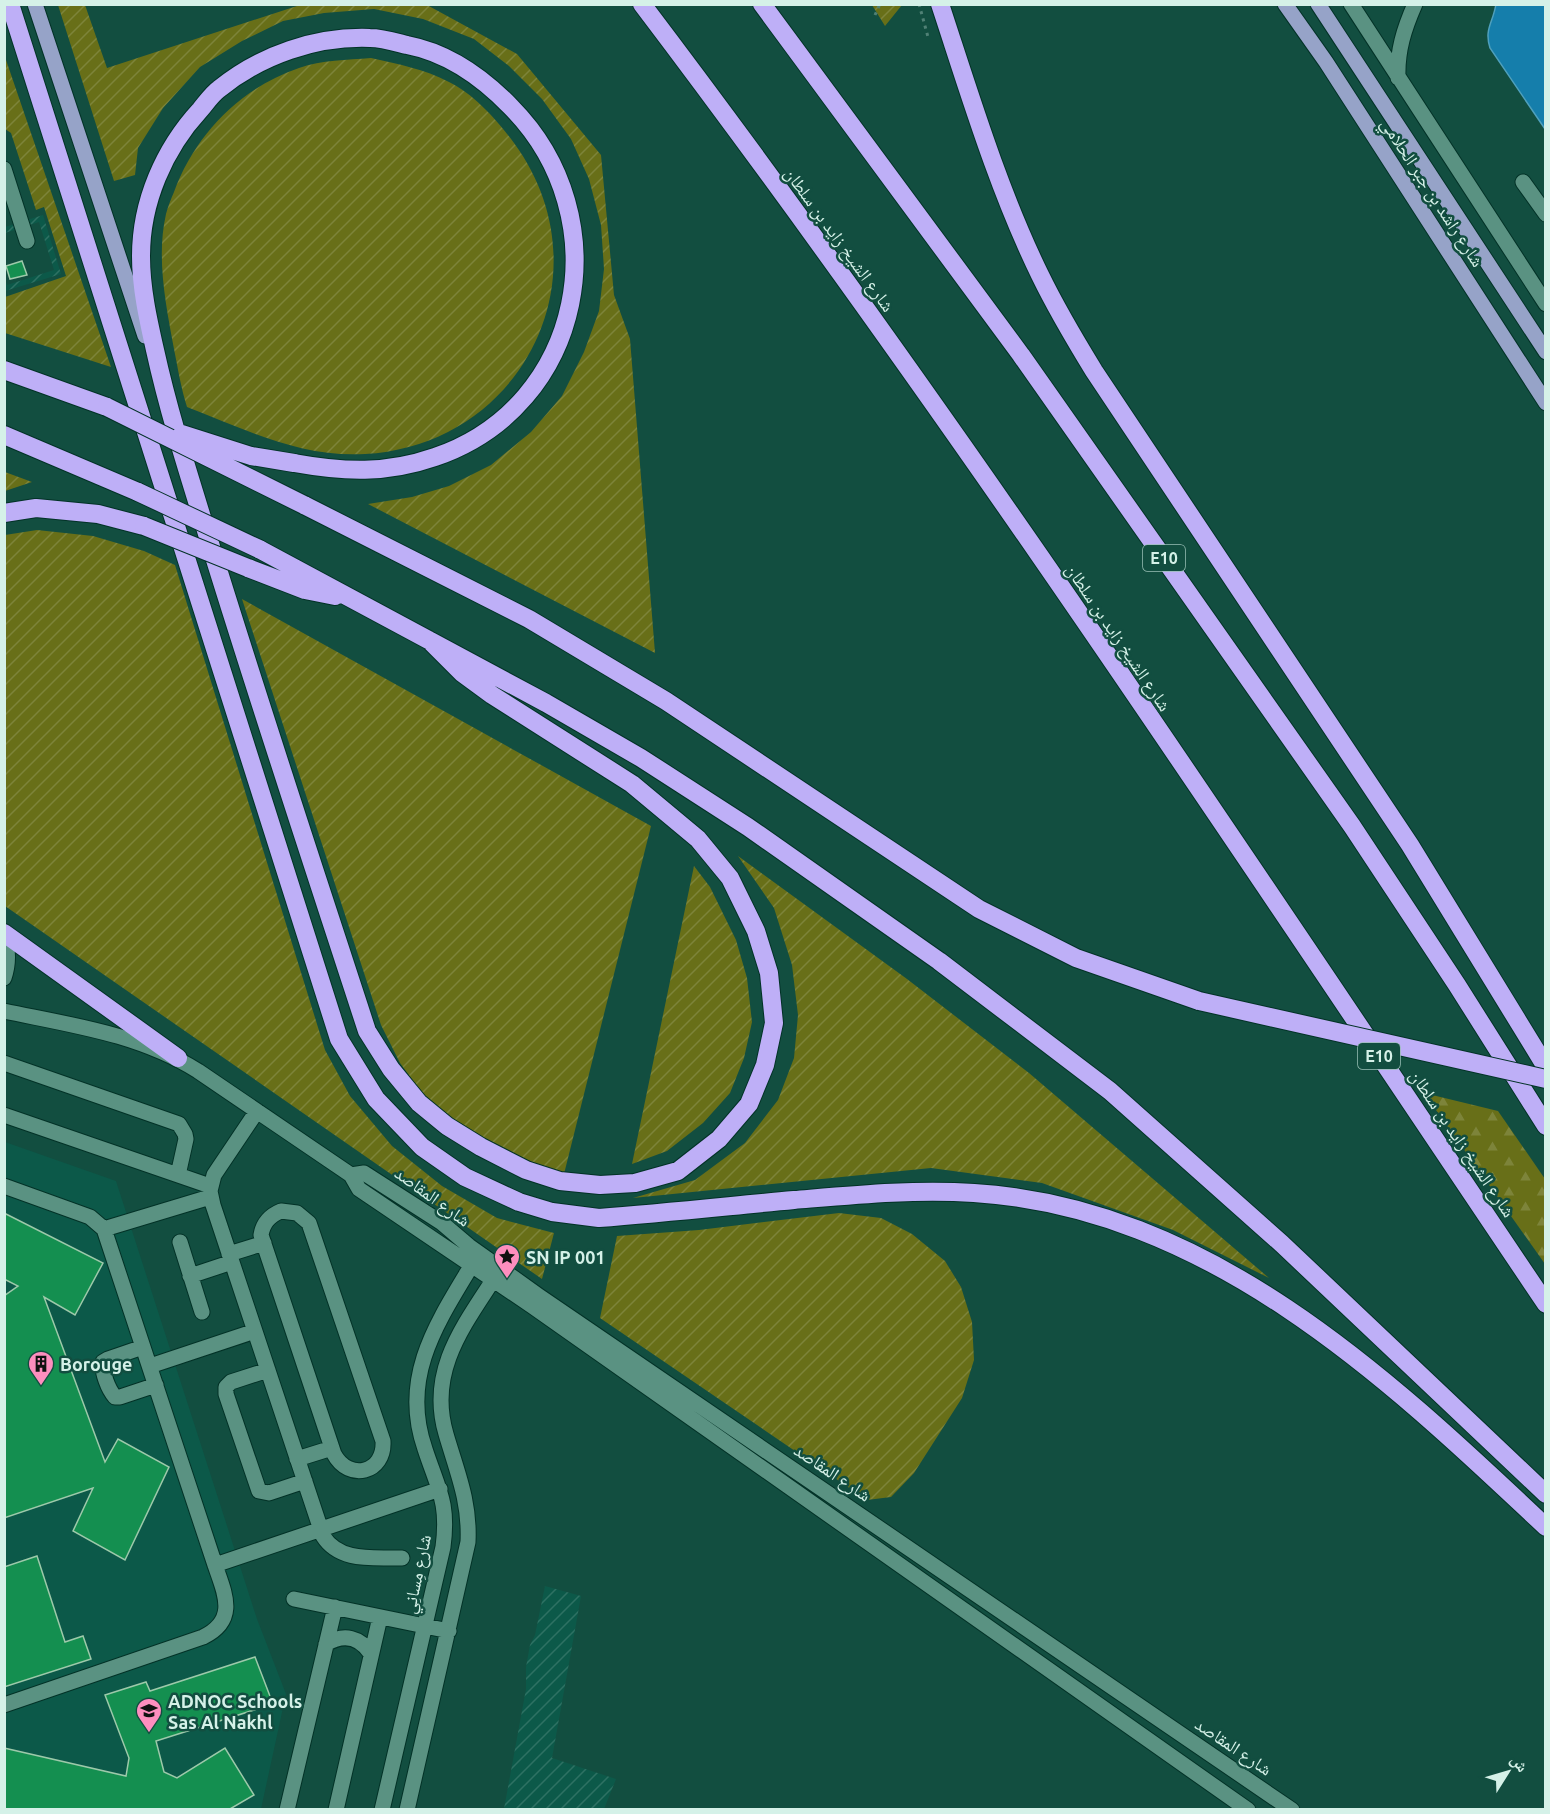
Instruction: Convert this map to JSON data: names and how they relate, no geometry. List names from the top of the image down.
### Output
{
  "streets": {
    "highway": ["شارع الشيخ زايد بن سلطان", "E10"],
    "main road": ["شارع راشد بن جبر الحلامي"],
    "street": ["شارع المقاصد", "شارع مِسانِي"]
  },
  "crossings": [
    ["شارع المقاصد", "شارع مِسانِي"]
  ],
  "places": {
    "place": ["SN IP 001"],
    "building": ["Borouge"],
    "school or university": ["ADNOC Schools Sas Al Nakhl"]
  },
  "north": "top right"
}
